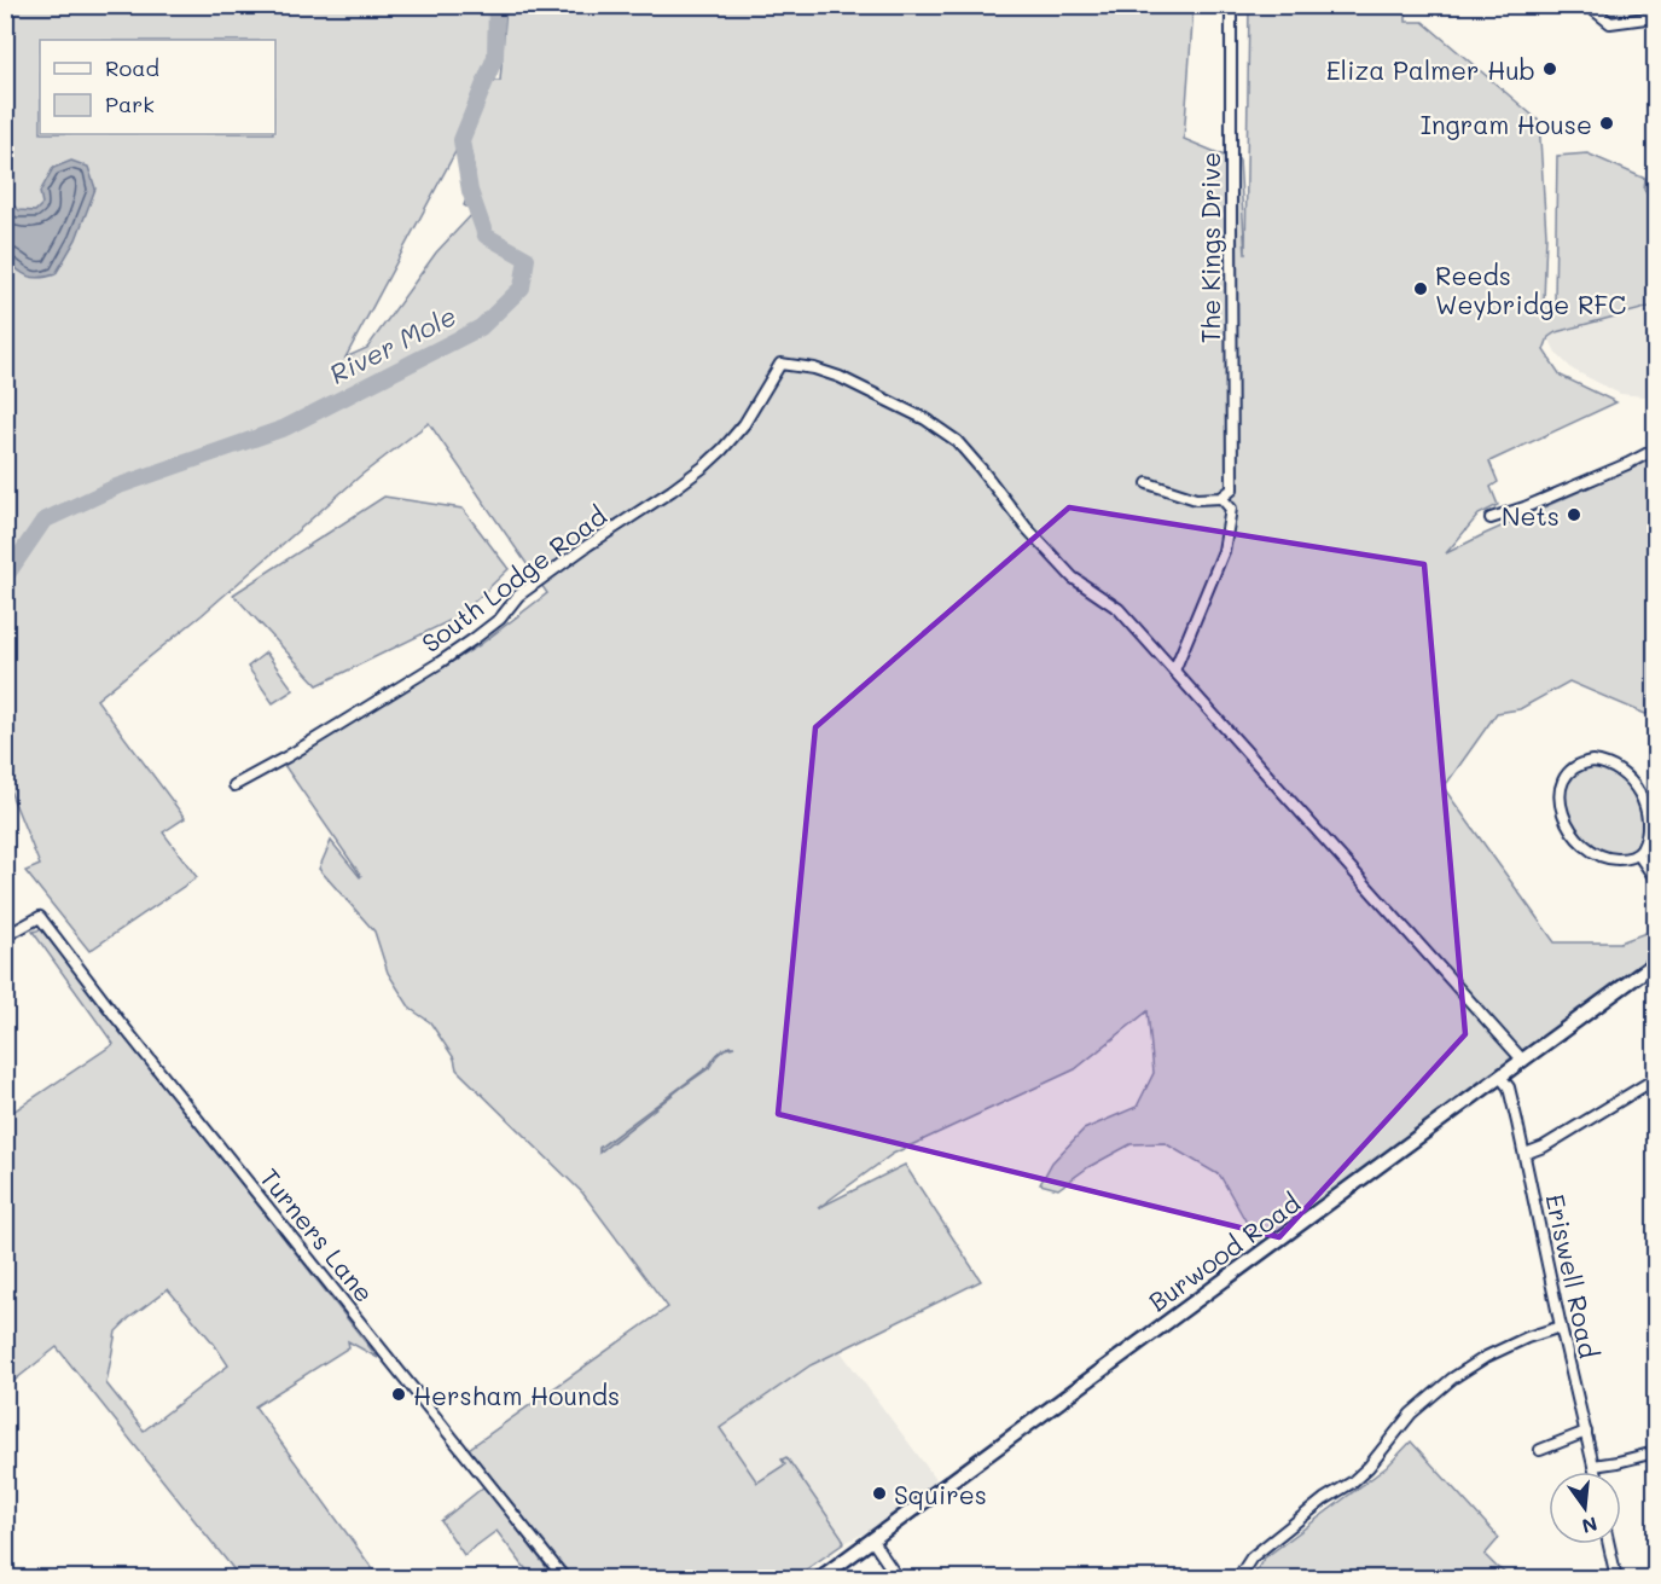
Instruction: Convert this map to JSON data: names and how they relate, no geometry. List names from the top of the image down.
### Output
{
  "streets": {
    "street": [
      "The Kings Drive",
      "South Lodge Road",
      "Turners Lane",
      "Burwood Road",
      "Eriswell Road"
    ]
  },
  "crossings": [
    ["The Kings Drive", "South Lodge Road"],
    ["Burwood Road", "Eriswell Road"]
  ],
  "water": ["River Mole"],
  "places": [
    "Eliza Palmer Hub",
    "Ingram House",
    "Reeds Weybridge RFC",
    "Nets",
    "Hersham Hounds",
    "Squires"
  ],
  "legend": ["Road", "Park"],
  "north": "bottom"
}
